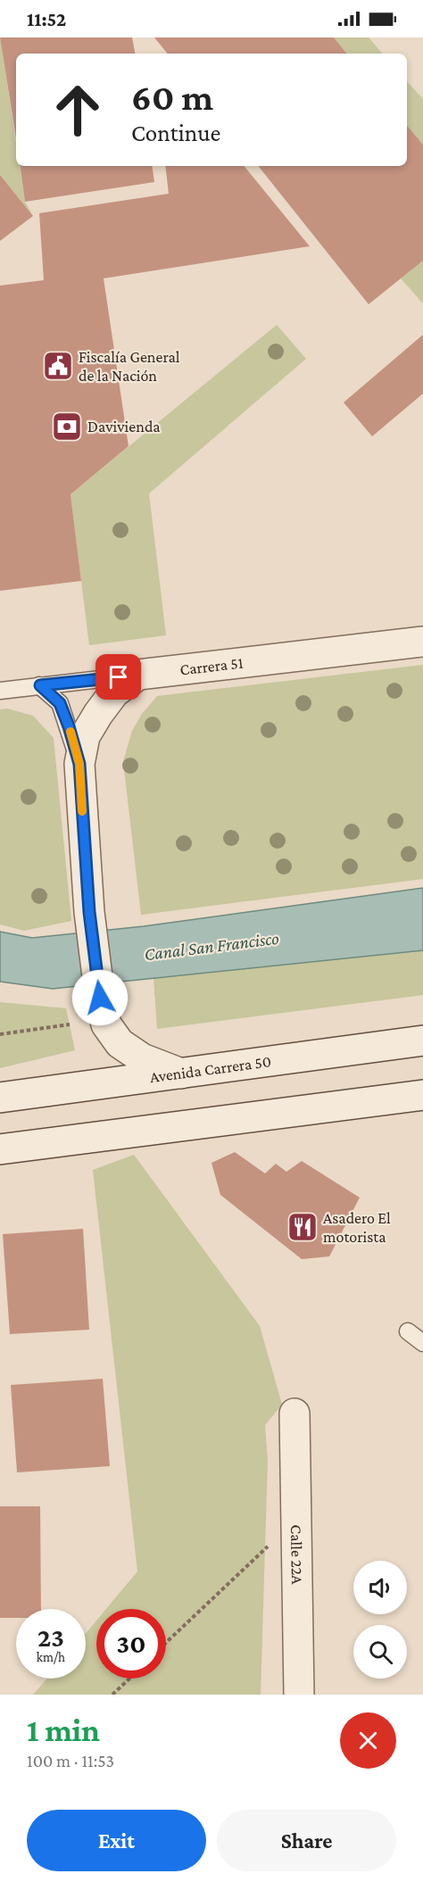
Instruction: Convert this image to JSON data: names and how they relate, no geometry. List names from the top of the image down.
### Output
{
  "streets": {
    "street": ["Carrera 51", "Avenida Carrera 50", "Calle 22A"]
  },
  "water": ["Canal San Francisco"],
  "places": {
    "public building": ["Fiscalía General de la Nación"],
    "bank": ["Davivienda"],
    "restaurant": ["Asadero El motorista"]
  },
  "page": {
    "status": "11:52",
    "turn": ["60 m", "Continue"],
    "speed": "23 km/h",
    "limit": "30",
    "heading": ["1 min", "100 m · 11:53"],
    "buttons": ["Exit", "Share"]
  }
}
